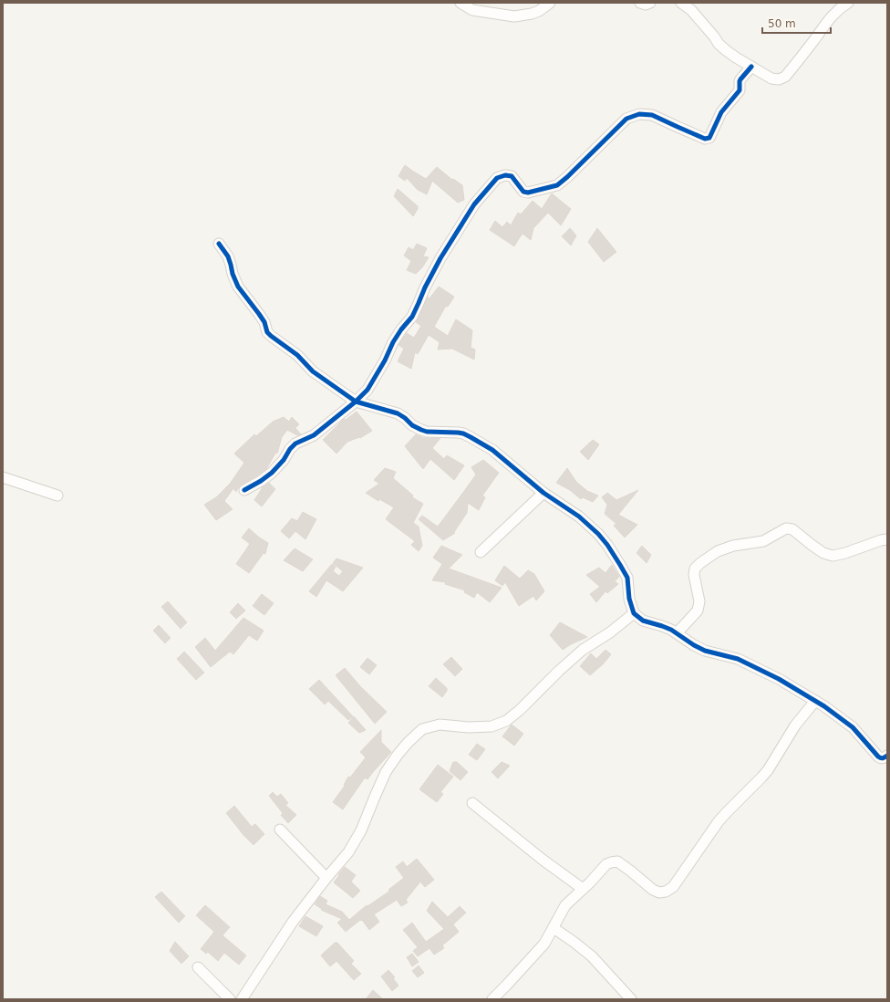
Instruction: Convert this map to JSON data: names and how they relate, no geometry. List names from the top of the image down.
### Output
{
  "scale_bar": "50 m"
}
